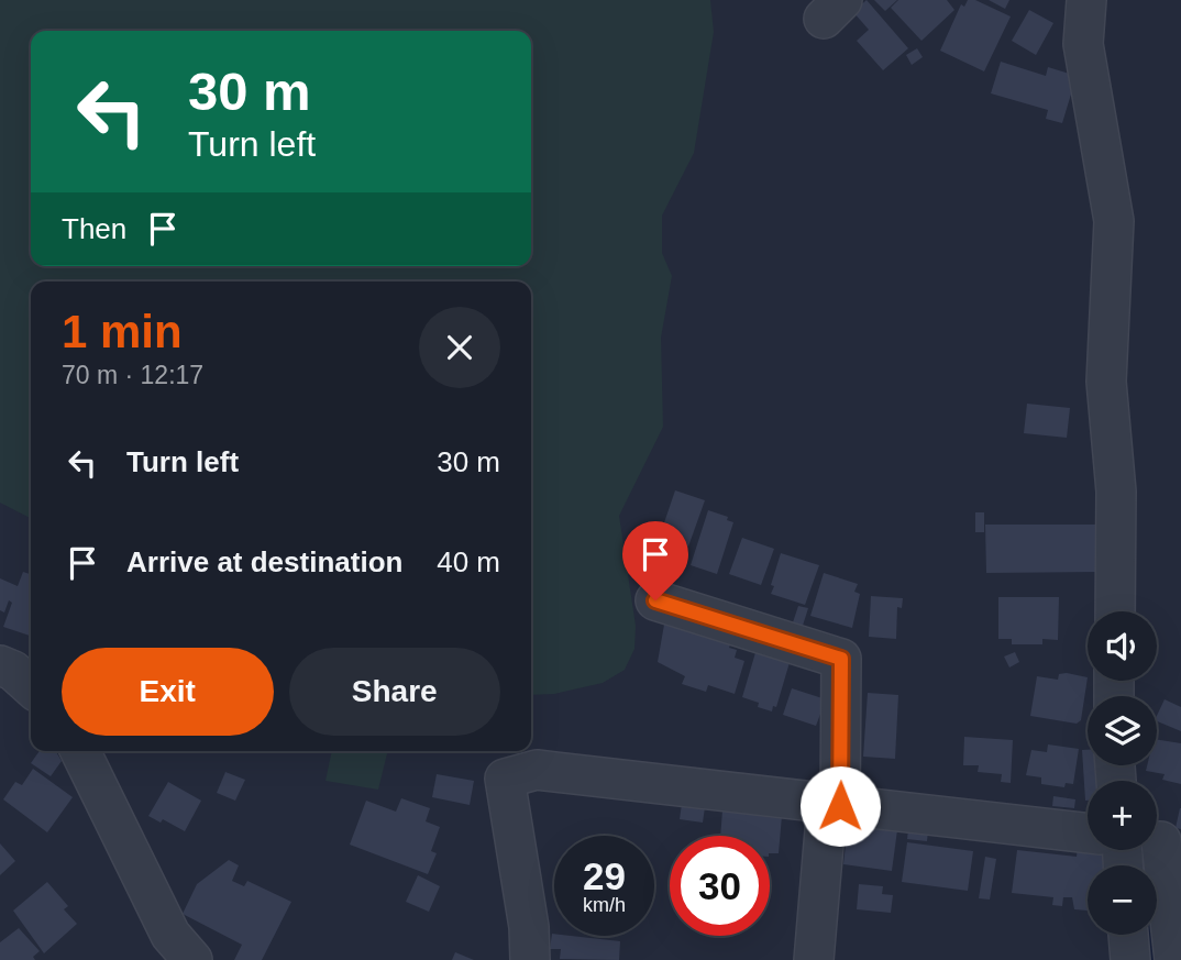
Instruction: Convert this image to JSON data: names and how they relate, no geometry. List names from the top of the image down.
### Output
{
  "page": {
    "turn": ["30 m", "Turn left"],
    "then": "Then",
    "heading": ["1 min", "70 m · 12:17"],
    "list": [
      {
        "name": "Turn left",
        "value": "30 m"
      },
      {
        "name": "Arrive at destination",
        "value": "40 m"
      }
    ],
    "map_buttons": ["+", "−"],
    "buttons": ["Exit", "Share"],
    "speed": "29 km/h",
    "limit": "30"
  }
}
